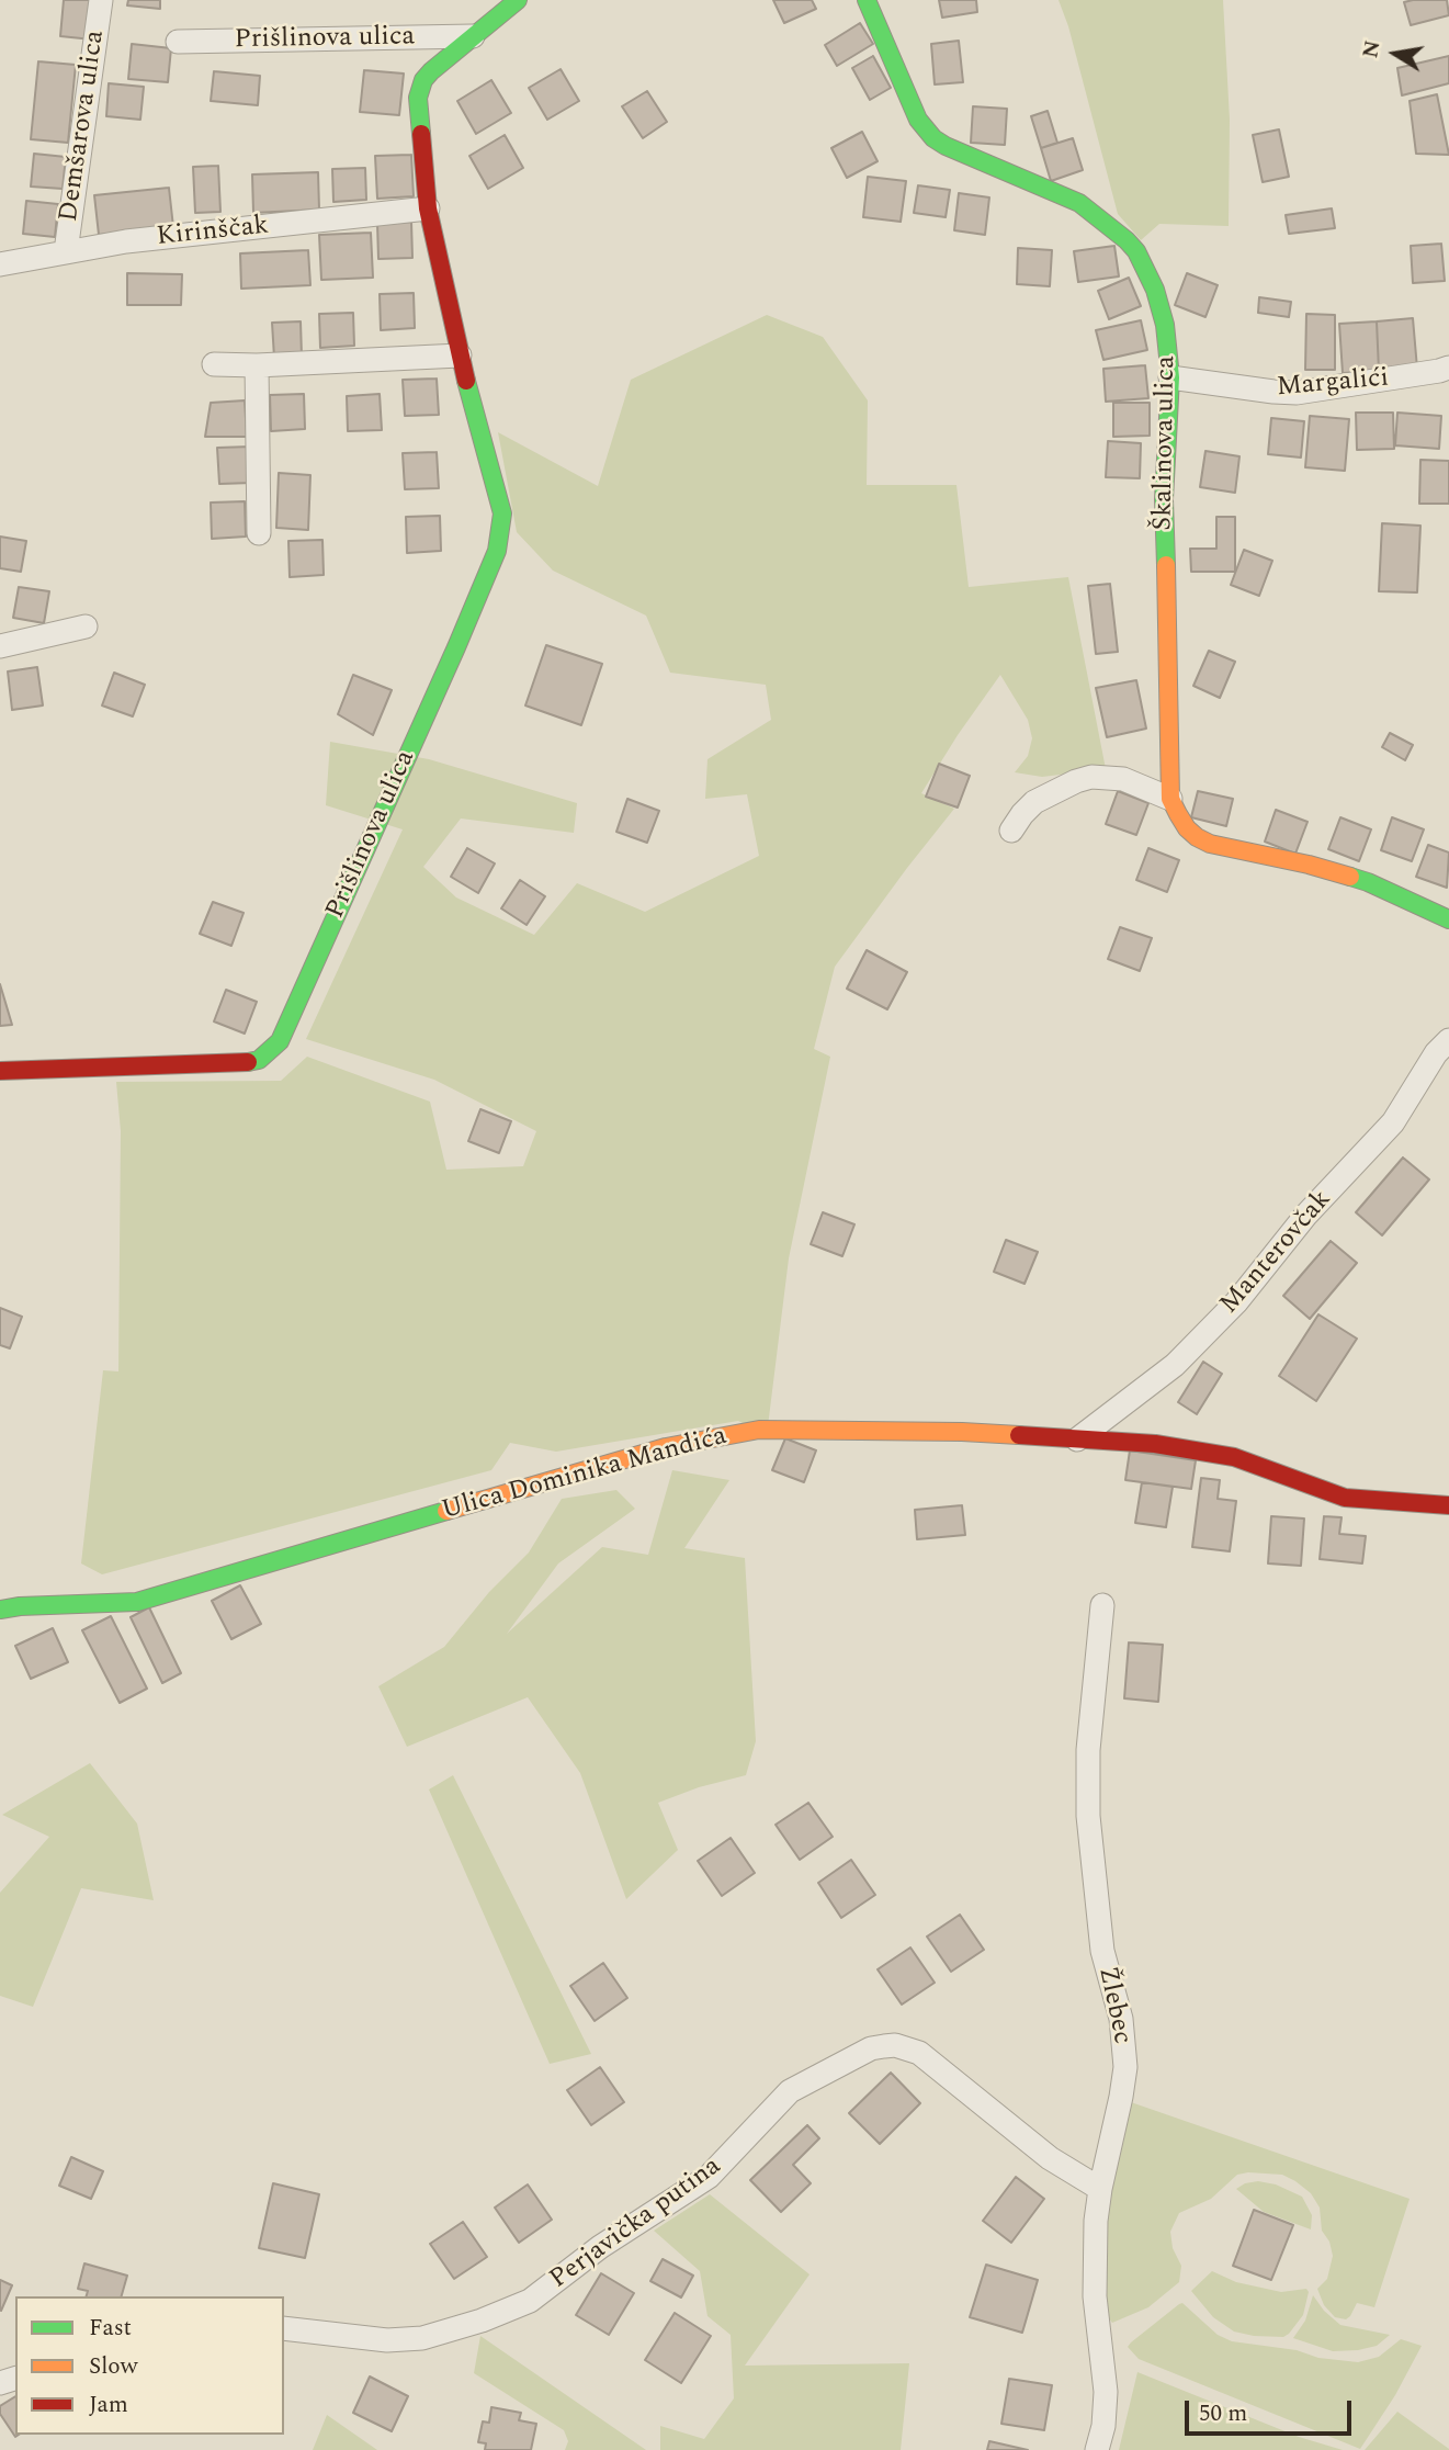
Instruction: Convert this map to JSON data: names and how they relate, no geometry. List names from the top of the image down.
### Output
{
  "streets": {
    "street": [
      "Prišlinova ulica",
      "Demšarova ulica",
      "Kirinščak",
      "Margalići",
      "Škalinova ulica",
      "Manterovčak",
      "Ulica Dominika Mandića",
      "Žlebec",
      "Perjavička putina"
    ]
  },
  "crossings": [
    ["Prišlinova ulica", "Kirinščak"],
    ["Demšarova ulica", "Kirinščak"],
    ["Margalići", "Škalinova ulica"],
    ["Manterovčak", "Ulica Dominika Mandića"],
    ["Žlebec", "Perjavička putina"]
  ],
  "legend": ["Fast", "Slow", "Jam"],
  "scale_bar": "50 m",
  "north": "left"
}
